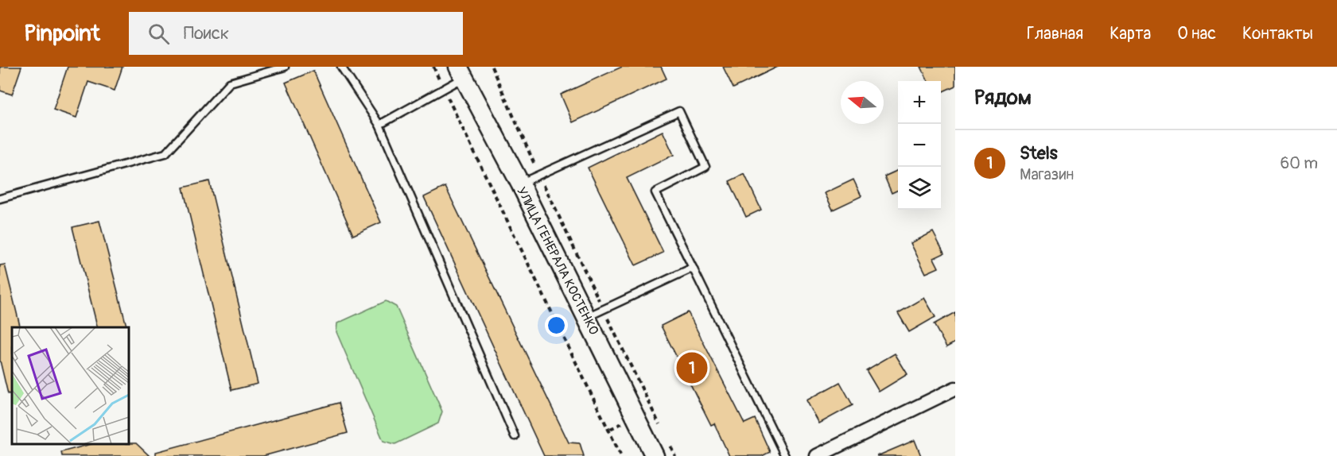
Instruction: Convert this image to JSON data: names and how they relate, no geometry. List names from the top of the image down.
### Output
{
  "streets": {
    "main road": ["УЛИЦА ГЕНЕРАЛА КОСТЕНКО"]
  },
  "north": "left",
  "page": {
    "header": "Pinpoint",
    "search": "Поиск",
    "nav": [
      "Главная",
      "Карта",
      "О нас",
      "Контакты"
    ],
    "heading": "Рядом",
    "map_buttons": ["+", "−"],
    "list": [
      {
        "mark": "1",
        "name": "Stels",
        "note": "Магазин",
        "value": "60 m"
      }
    ],
    "pins": "1"
  }
}
